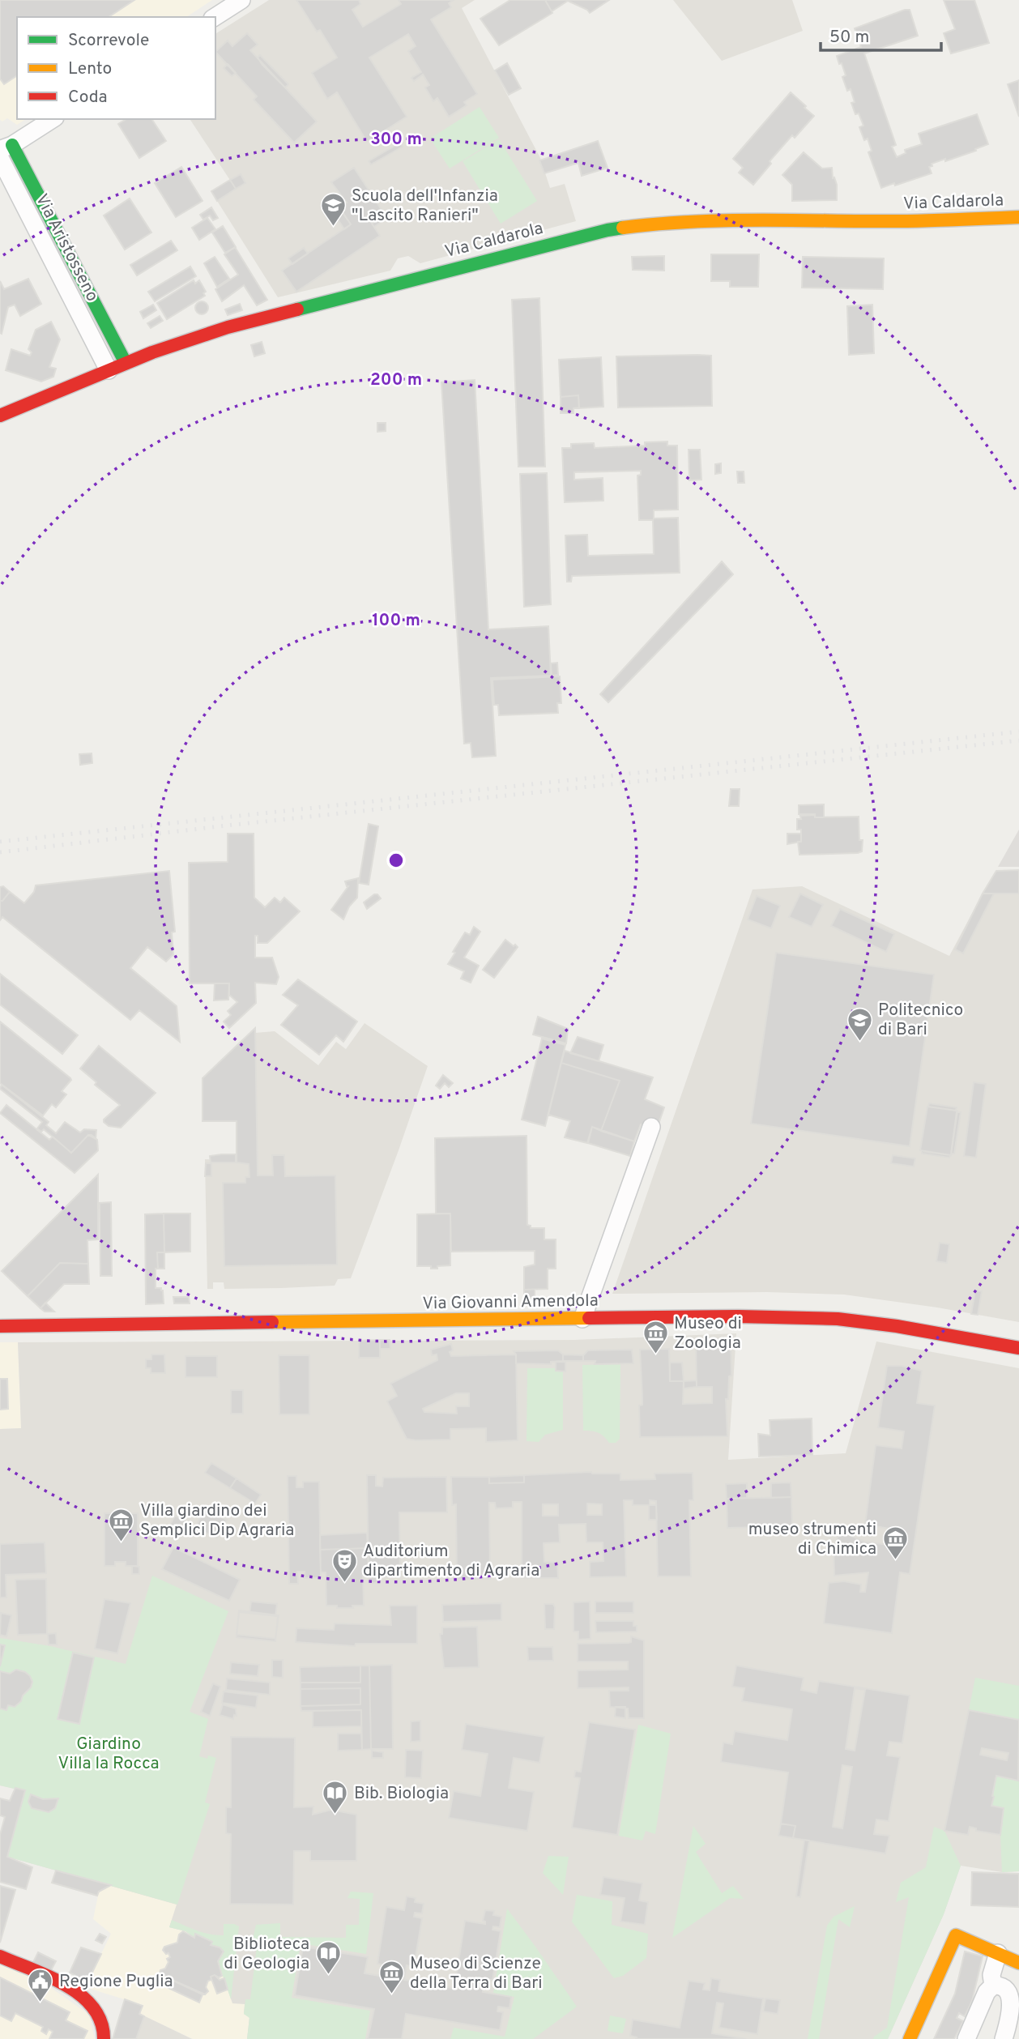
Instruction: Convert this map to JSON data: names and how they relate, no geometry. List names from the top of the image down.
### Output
{
  "streets": {
    "street": ["Via Caldarola", "Via Aristosseno", "Via Giovanni Amendola"]
  },
  "crossings": [
    ["Via Caldarola", "Via Aristosseno"]
  ],
  "parks": ["Giardino Villa la Rocca"],
  "places": {
    "school or university": ["Scuola dell'Infanzia \"Lascito Ranieri\"", "Politecnico di Bari"],
    "museum": [
      "Museo di Zoologia",
      "Villa giardino dei Semplici Dip Agraria",
      "museo strumenti di Chimica",
      "Museo di Scienze della Terra di Bari"
    ],
    "theatre": ["Auditorium dipartimento di Agraria"],
    "library": ["Bib. Biologia", "Biblioteca di Geologia"],
    "public building": ["Regione Puglia"]
  },
  "legend": ["Scorrevole", "Lento", "Coda"],
  "scale_bar": "50 m",
  "rings": ["300 m", "200 m", "100 m"]
}
